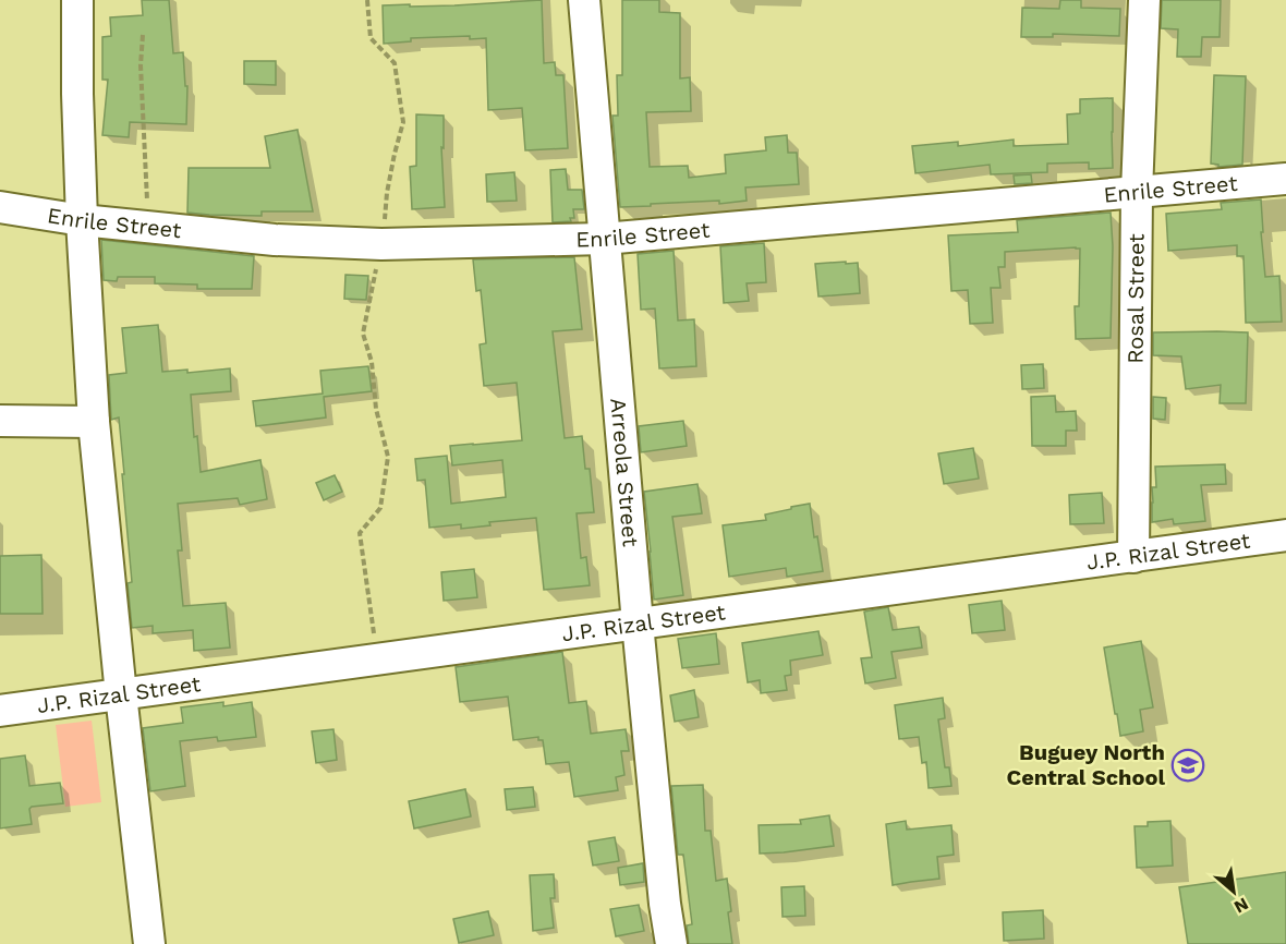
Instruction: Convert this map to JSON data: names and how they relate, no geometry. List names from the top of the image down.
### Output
{
  "streets": {
    "street": [
      "Enrile Street",
      "Rosal Street",
      "Arreola Street",
      "J.P. Rizal Street"
    ]
  },
  "crossings": [
    ["Enrile Street", "Rosal Street"],
    ["Enrile Street", "Arreola Street"],
    ["Rosal Street", "J.P. Rizal Street"],
    ["Arreola Street", "J.P. Rizal Street"]
  ],
  "places": {
    "school or university": ["Buguey North Central School"]
  },
  "north": "bottom right"
}
